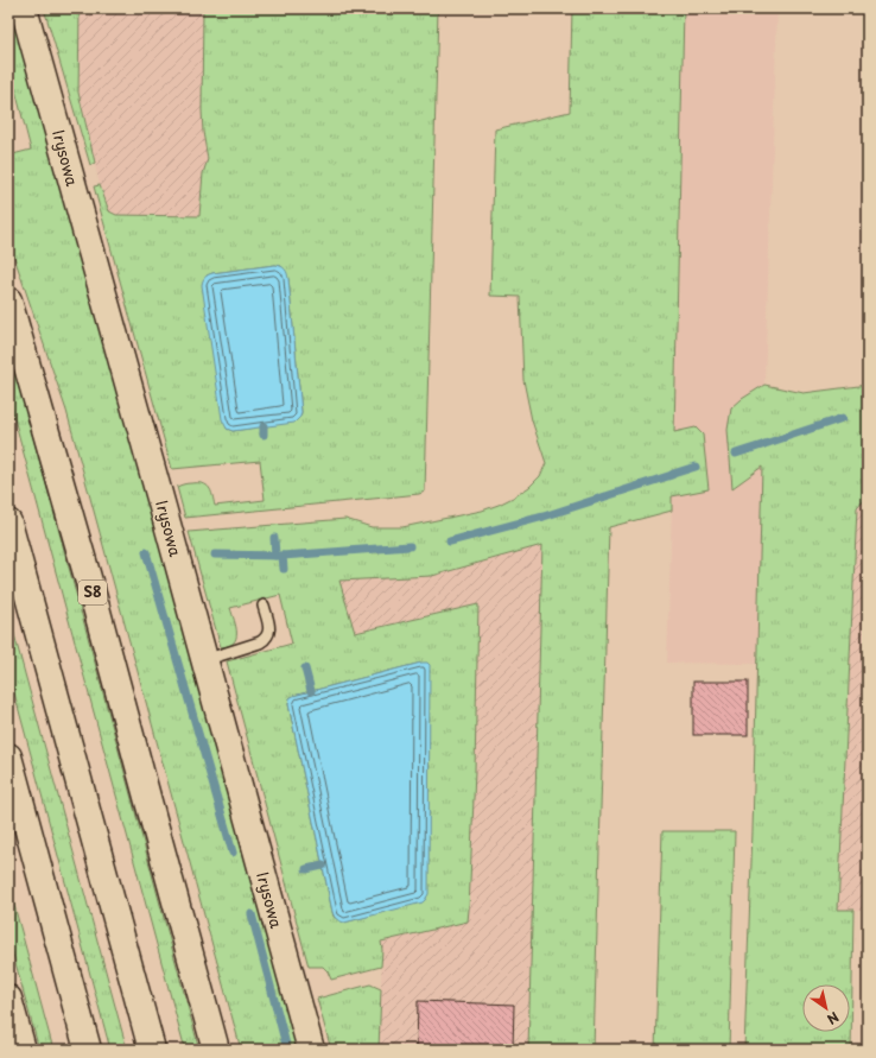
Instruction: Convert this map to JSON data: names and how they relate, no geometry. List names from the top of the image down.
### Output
{
  "streets": {
    "main road": ["Irysowa", "S8"]
  },
  "north": "bottom right"
}
